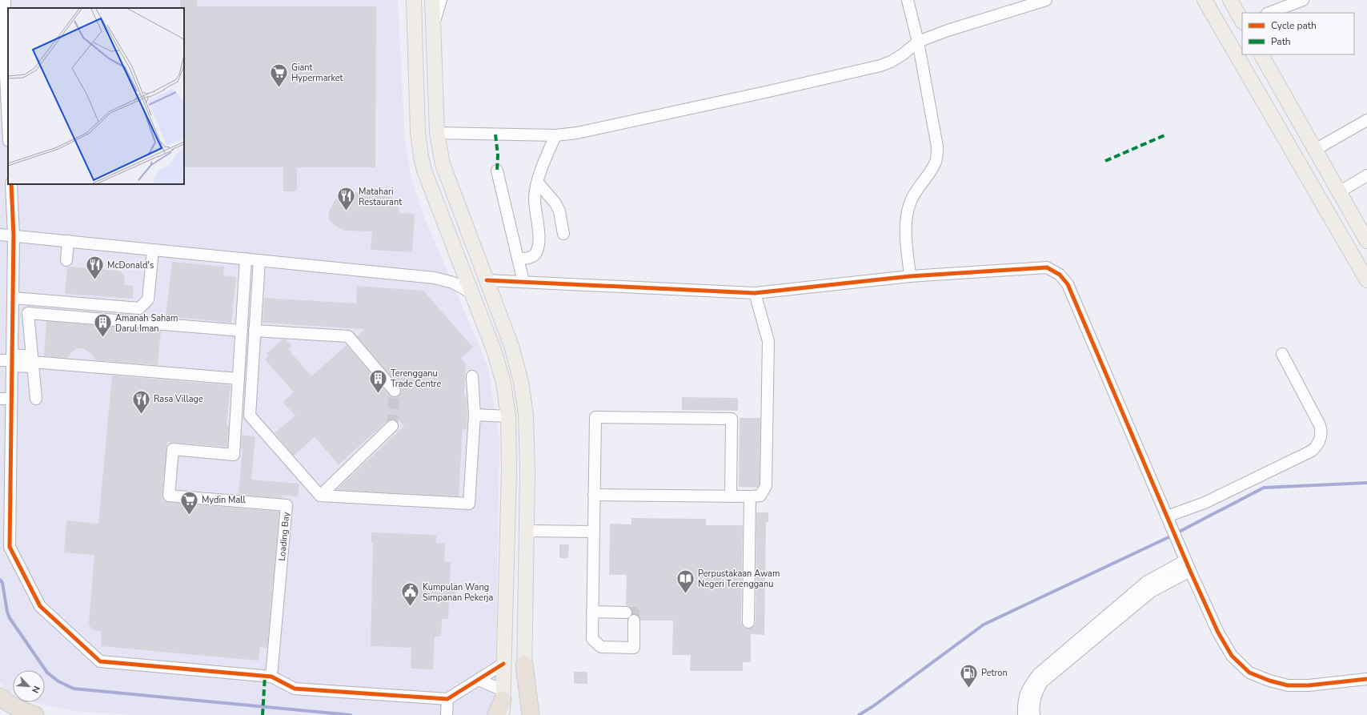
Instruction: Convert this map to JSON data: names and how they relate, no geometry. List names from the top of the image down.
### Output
{
  "streets": {
    "street": ["Loading Bay"]
  },
  "places": {
    "supermarket": ["Giant Hypermarket", "Mydin Mall"],
    "restaurant": ["Matahari Restaurant", "McDonald's", "Rasa Village"],
    "building": ["Amanah Saham Darul Iman", "Terengganu Trade Centre"],
    "library": ["Perpustakaan Awam Negeri Terengganu"],
    "public building": ["Kumpulan Wang Simpanan Pekerja"],
    "fuel station": ["Petron"]
  },
  "legend": ["Cycle path", "Path"],
  "north": "bottom right"
}
